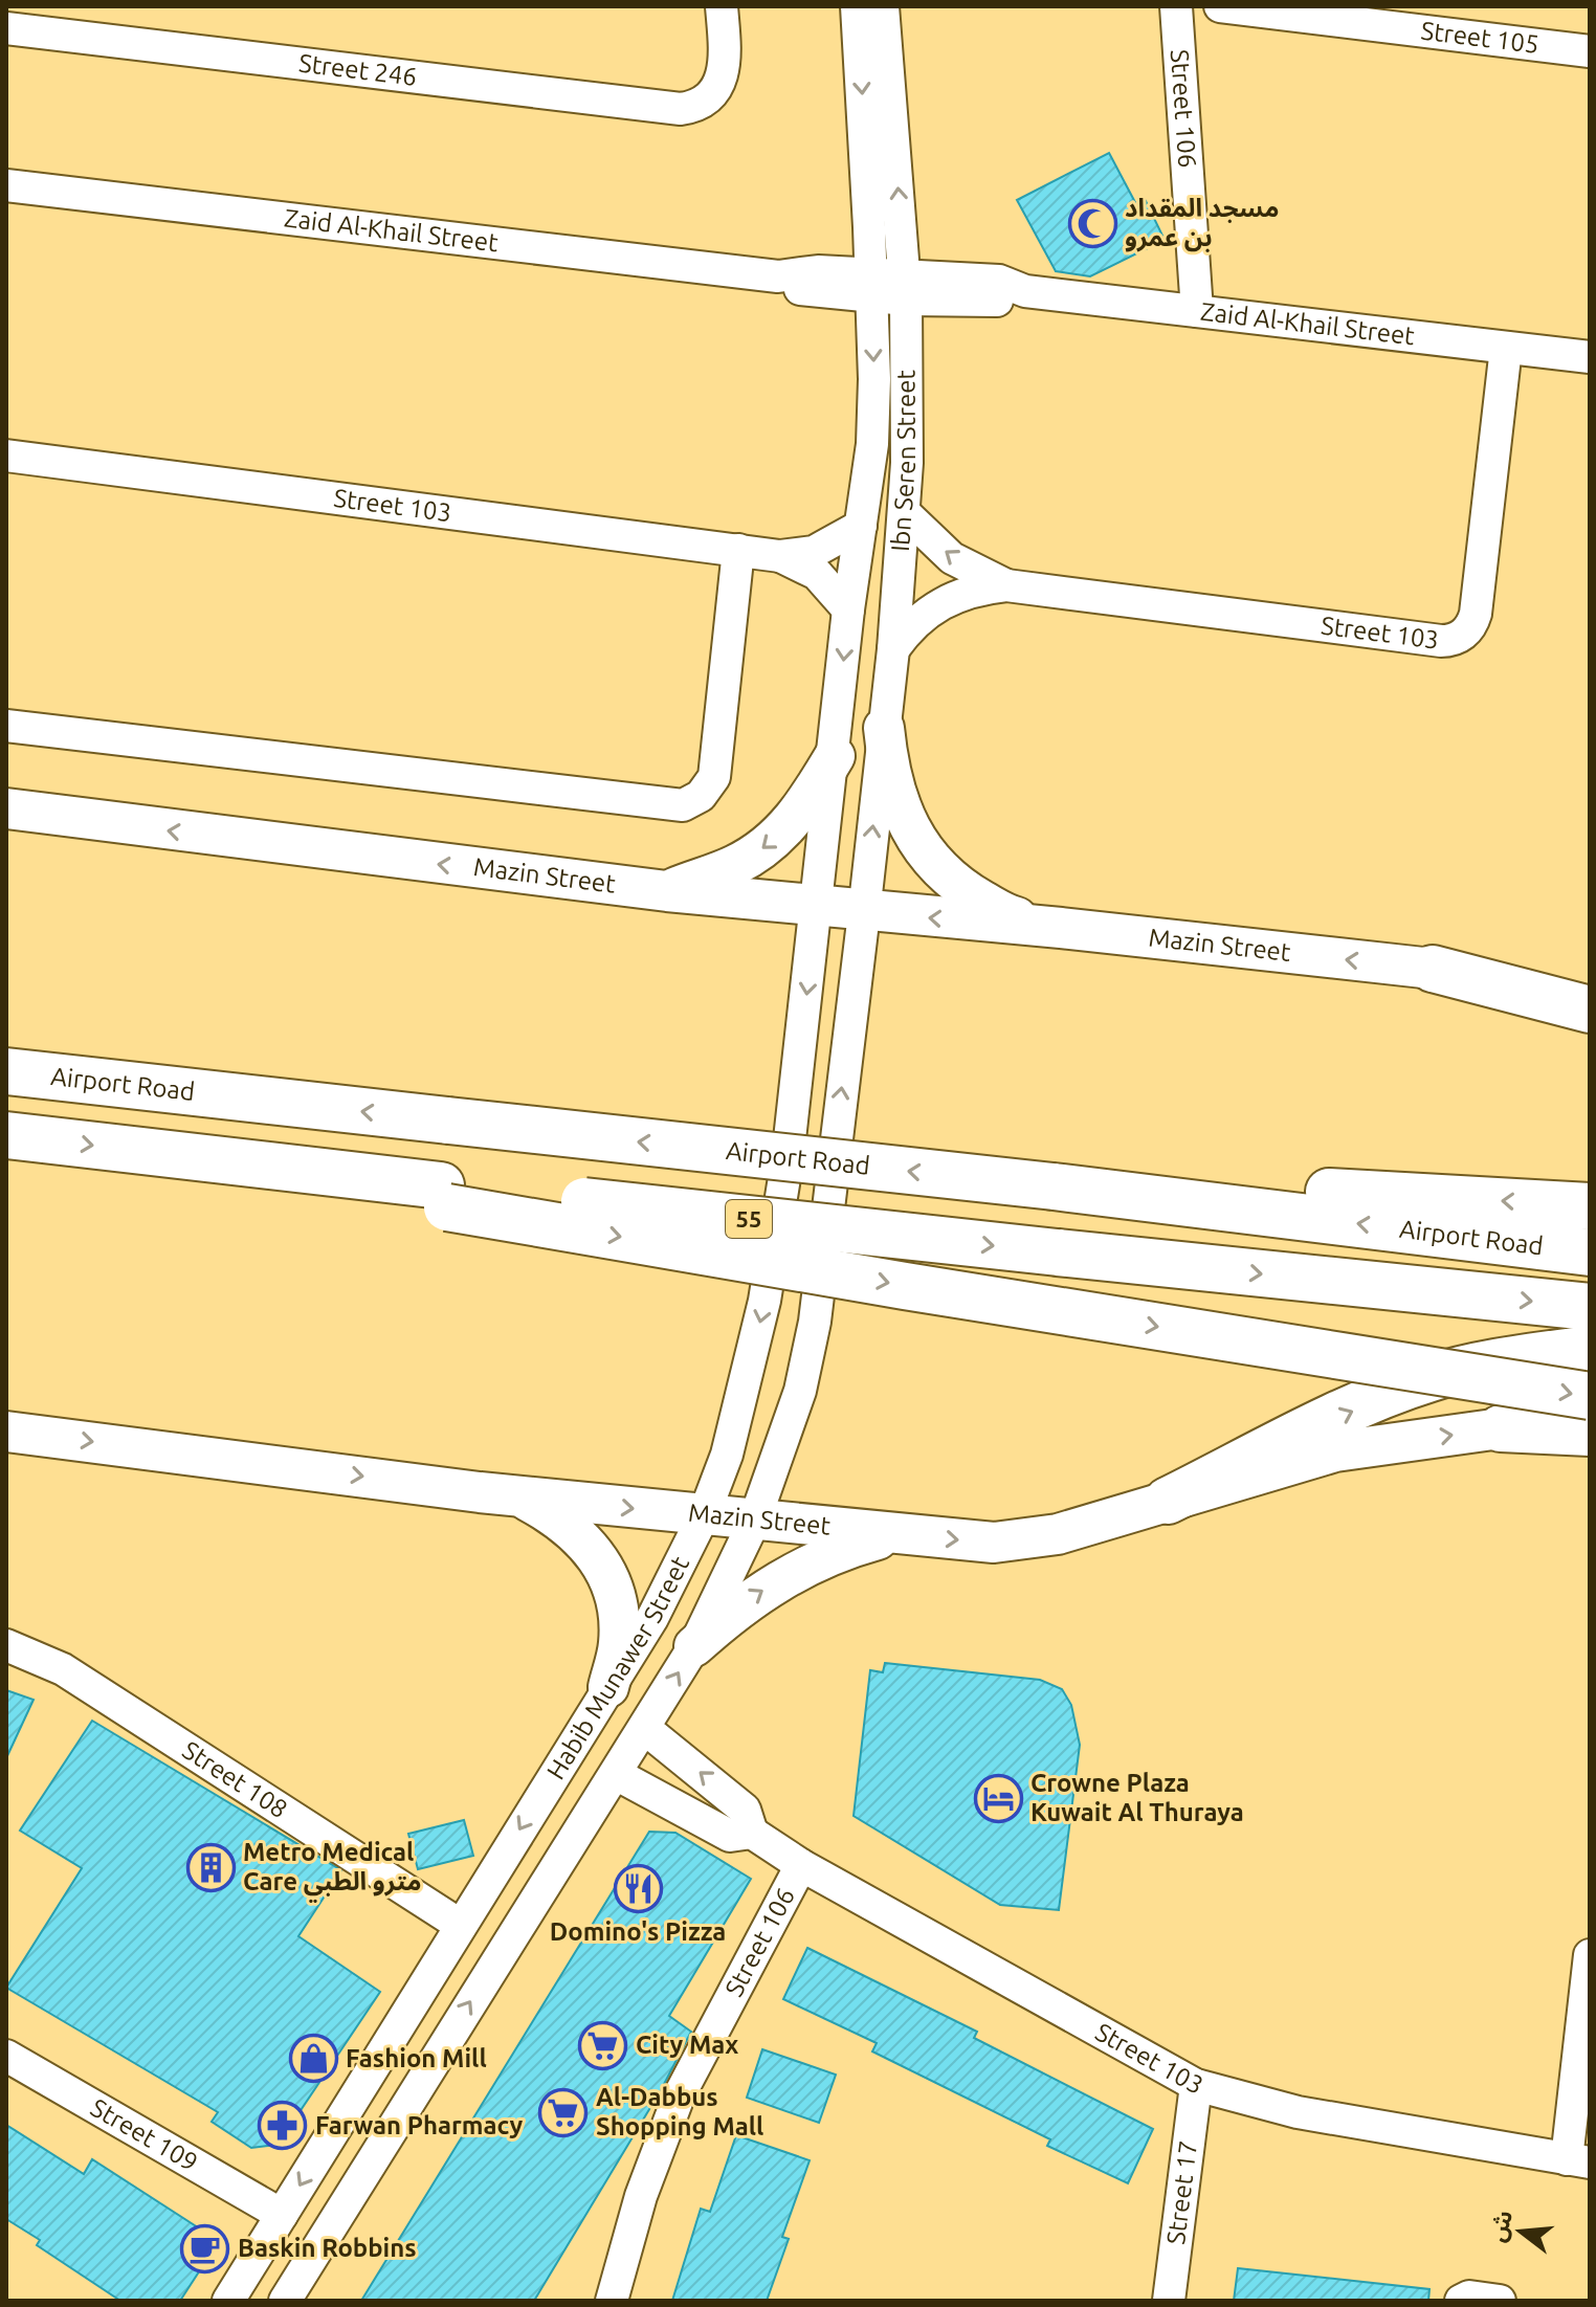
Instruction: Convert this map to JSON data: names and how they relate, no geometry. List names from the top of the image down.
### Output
{
  "streets": {
    "highway": ["Airport Road", "55"],
    "main road": ["Mazin Street"],
    "street": [
      "Street 105",
      "Street 246",
      "Street 106",
      "Zaid Al-Khail Street",
      "Ibn Seren Street",
      "Street 103",
      "Habib Munawer Street",
      "Street 108",
      "Street 109",
      "Street 17"
    ]
  },
  "crossings": [
    ["Street 106", "Zaid Al-Khail Street"],
    ["Street 106", "Street 103"],
    ["Zaid Al-Khail Street", "Ibn Seren Street"],
    ["Zaid Al-Khail Street", "Street 103"],
    ["Ibn Seren Street", "Street 103"],
    ["Ibn Seren Street", "Mazin Street"],
    ["Ibn Seren Street", "Habib Munawer Street"],
    ["Street 103", "Habib Munawer Street"],
    ["Street 103", "Street 17"],
    ["Mazin Street", "Habib Munawer Street"],
    ["Habib Munawer Street", "Street 108"],
    ["Habib Munawer Street", "Street 109"]
  ],
  "places": {
    "mosque": ["مسجد المقداد بن عمرو"],
    "hotel": ["Crowne Plaza Kuwait Al Thuraya"],
    "building": ["Metro Medical Care مترو الطبي"],
    "restaurant": ["Domino's Pizza"],
    "supermarket": ["City Max", "Al-Dabbus Shopping Mall"],
    "shop": ["Fashion Mill"],
    "pharmacy": ["Farwan Pharmacy"],
    "cafe": ["Baskin Robbins"]
  },
  "north": "left"
}
